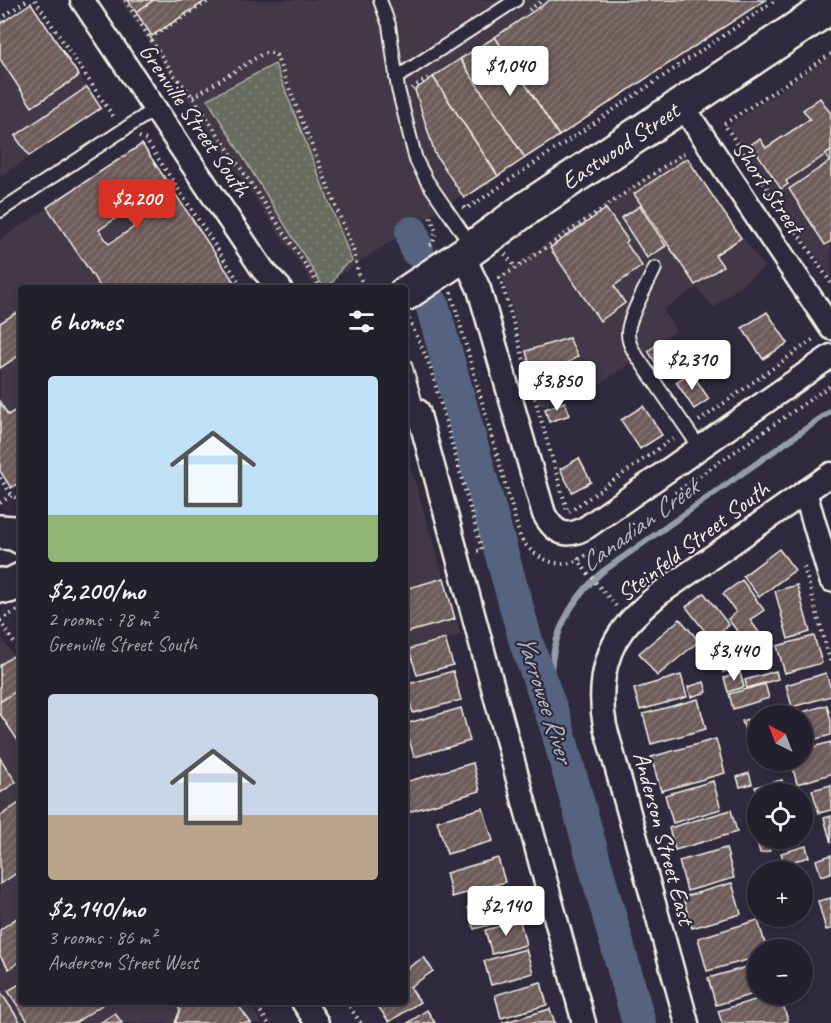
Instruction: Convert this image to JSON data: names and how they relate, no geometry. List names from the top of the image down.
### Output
{
  "streets": {
    "street": [
      "Grenville Street South",
      "Eastwood Street",
      "Short Street",
      "Steinfeld Street South",
      "Anderson Street East"
    ]
  },
  "crossings": [
    ["Eastwood Street", "Short Street"],
    ["Steinfeld Street South", "Anderson Street East"]
  ],
  "water": ["Canadian Creek", "Yarrowee River"],
  "north": "top left",
  "page": {
    "price": [
      "$1,040",
      "$2,200",
      "$2,310",
      "$3,850",
      "$3,440",
      "$2,140"
    ],
    "heading": "6 homes",
    "list": [
      {
        "name": "$2,200/mo",
        "note": "2 rooms · 78 m² · Grenville Street South"
      },
      {
        "name": "$2,140/mo",
        "note": "3 rooms · 86 m² · Anderson Street West"
      }
    ],
    "map_buttons": ["+", "−"]
  }
}
